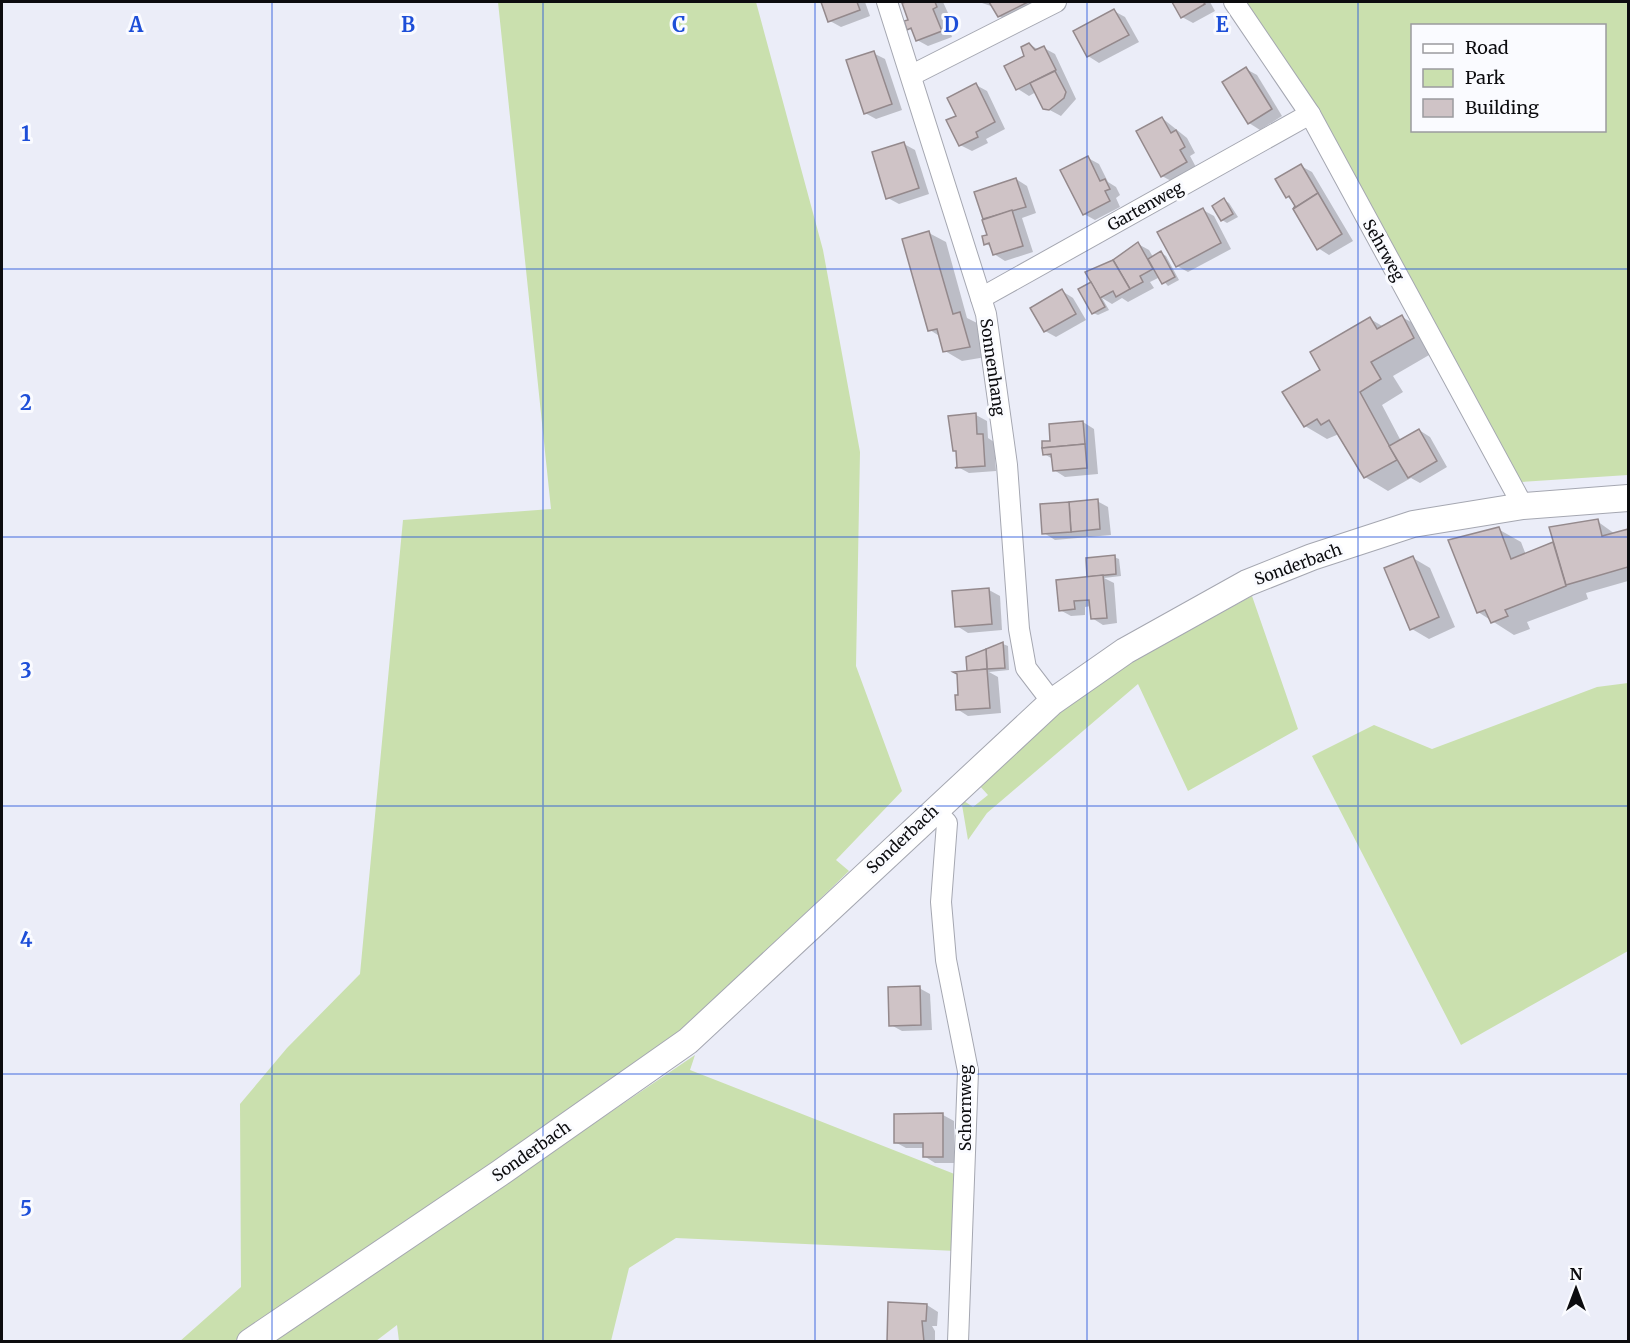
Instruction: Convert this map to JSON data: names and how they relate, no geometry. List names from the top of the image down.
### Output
{
  "streets": {
    "street": [
      "Gartenweg",
      "Sehrweg",
      "Sonnenhang",
      "Sonderbach",
      "Schornweg"
    ]
  },
  "crossings": [
    ["Gartenweg", "Sehrweg"],
    ["Gartenweg", "Sonnenhang"],
    ["Sehrweg", "Sonderbach"],
    ["Sonnenhang", "Sonderbach"],
    ["Sonderbach", "Schornweg"]
  ],
  "legend": ["Road", "Park", "Building"],
  "north": "top",
  "grid": {
    "columns": [
      "A",
      "B",
      "C",
      "D",
      "E"
    ],
    "rows": [
      "1",
      "2",
      "3",
      "4",
      "5"
    ]
  }
}
